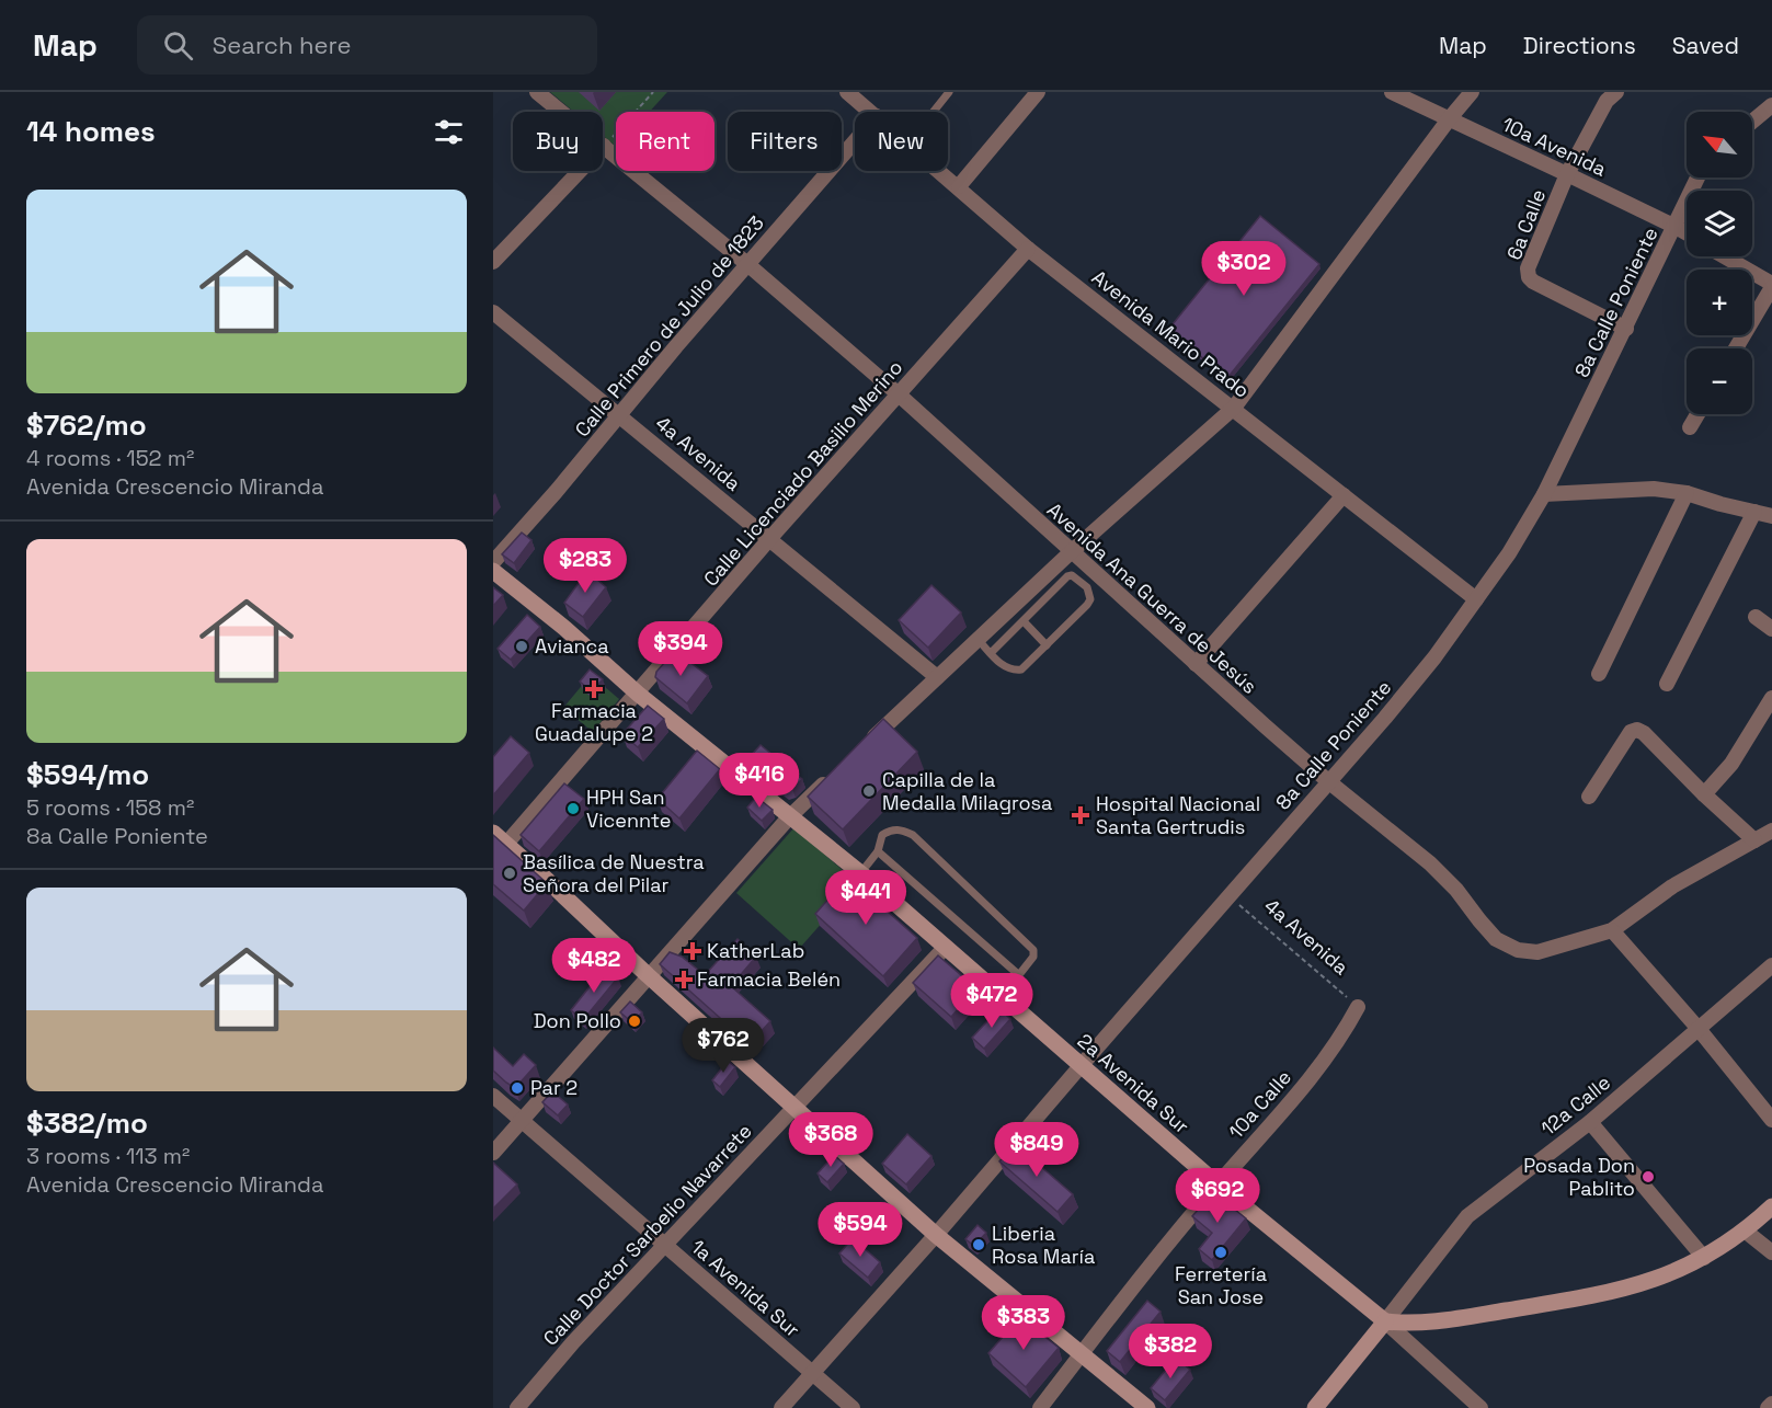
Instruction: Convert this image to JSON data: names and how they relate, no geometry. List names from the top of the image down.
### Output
{
  "streets": {
    "main road": ["2a Avenida Sur", "12a Calle"],
    "street": [
      "10a Avenida",
      "6a Calle",
      "8a Calle Poniente",
      "Calle Primero de Julio de 1823",
      "Avenida Mario Prado",
      "4a Avenida",
      "Calle Licenciado Basilio Merino",
      "Avenida Ana Guerra de Jesús",
      "10a Calle",
      "Calle Doctor Sarbelio Navarrete",
      "1a Avenida Sur"
    ]
  },
  "crossings": [
    ["10a Avenida", "6a Calle"],
    ["10a Avenida", "8a Calle Poniente"],
    ["6a Calle", "8a Calle Poniente"],
    ["8a Calle Poniente", "Avenida Mario Prado"],
    ["8a Calle Poniente", "4a Avenida"],
    ["8a Calle Poniente", "Avenida Ana Guerra de Jesús"],
    ["8a Calle Poniente", "2a Avenida Sur"],
    ["8a Calle Poniente", "1a Avenida Sur"],
    ["Calle Primero de Julio de 1823", "4a Avenida"],
    ["Calle Primero de Julio de 1823", "Avenida Ana Guerra de Jesús"],
    ["Avenida Mario Prado", "Calle Licenciado Basilio Merino"],
    ["4a Avenida", "Calle Licenciado Basilio Merino"],
    ["4a Avenida", "10a Calle"],
    ["Calle Licenciado Basilio Merino", "Avenida Ana Guerra de Jesús"],
    ["Calle Licenciado Basilio Merino", "2a Avenida Sur"],
    ["2a Avenida Sur", "10a Calle"],
    ["2a Avenida Sur", "12a Calle"],
    ["2a Avenida Sur", "Calle Doctor Sarbelio Navarrete"],
    ["Calle Doctor Sarbelio Navarrete", "1a Avenida Sur"]
  ],
  "places": {
    "other": [
      "Avianca",
      "Capilla de la Medalla Milagrosa",
      "HPH San Vicennte",
      "Basílica de Nuestra Señora del Pilar",
      "Don Pollo",
      "Par 2",
      "Posada Don Pablito",
      "Liberia Rosa María",
      "Ferretería San Jose"
    ],
    "health": [
      "Farmacia Guadalupe 2",
      "Hospital Nacional Santa Gertrudis",
      "KatherLab",
      "Farmacia Belén"
    ]
  },
  "north": "top left",
  "page": {
    "header": "Map",
    "search": "Search here",
    "nav": ["Map", "Directions", "Saved"],
    "heading": "14 homes",
    "map_buttons": ["+", "−"],
    "chip": [
      "Buy",
      "Rent",
      "Filters",
      "New"
    ],
    "list": [
      {
        "name": "$762/mo",
        "note": "4 rooms · 152 m² · Avenida Crescencio Miranda"
      },
      {
        "name": "$594/mo",
        "note": "5 rooms · 158 m² · 8a Calle Poniente"
      },
      {
        "name": "$382/mo",
        "note": "3 rooms · 113 m² · Avenida Crescencio Miranda"
      }
    ],
    "price": [
      "$302",
      "$283",
      "$394",
      "$416",
      "$441",
      "$482",
      "$472",
      "$762",
      "$368",
      "$849",
      "$692",
      "$594",
      "$383",
      "$382"
    ]
  }
}
